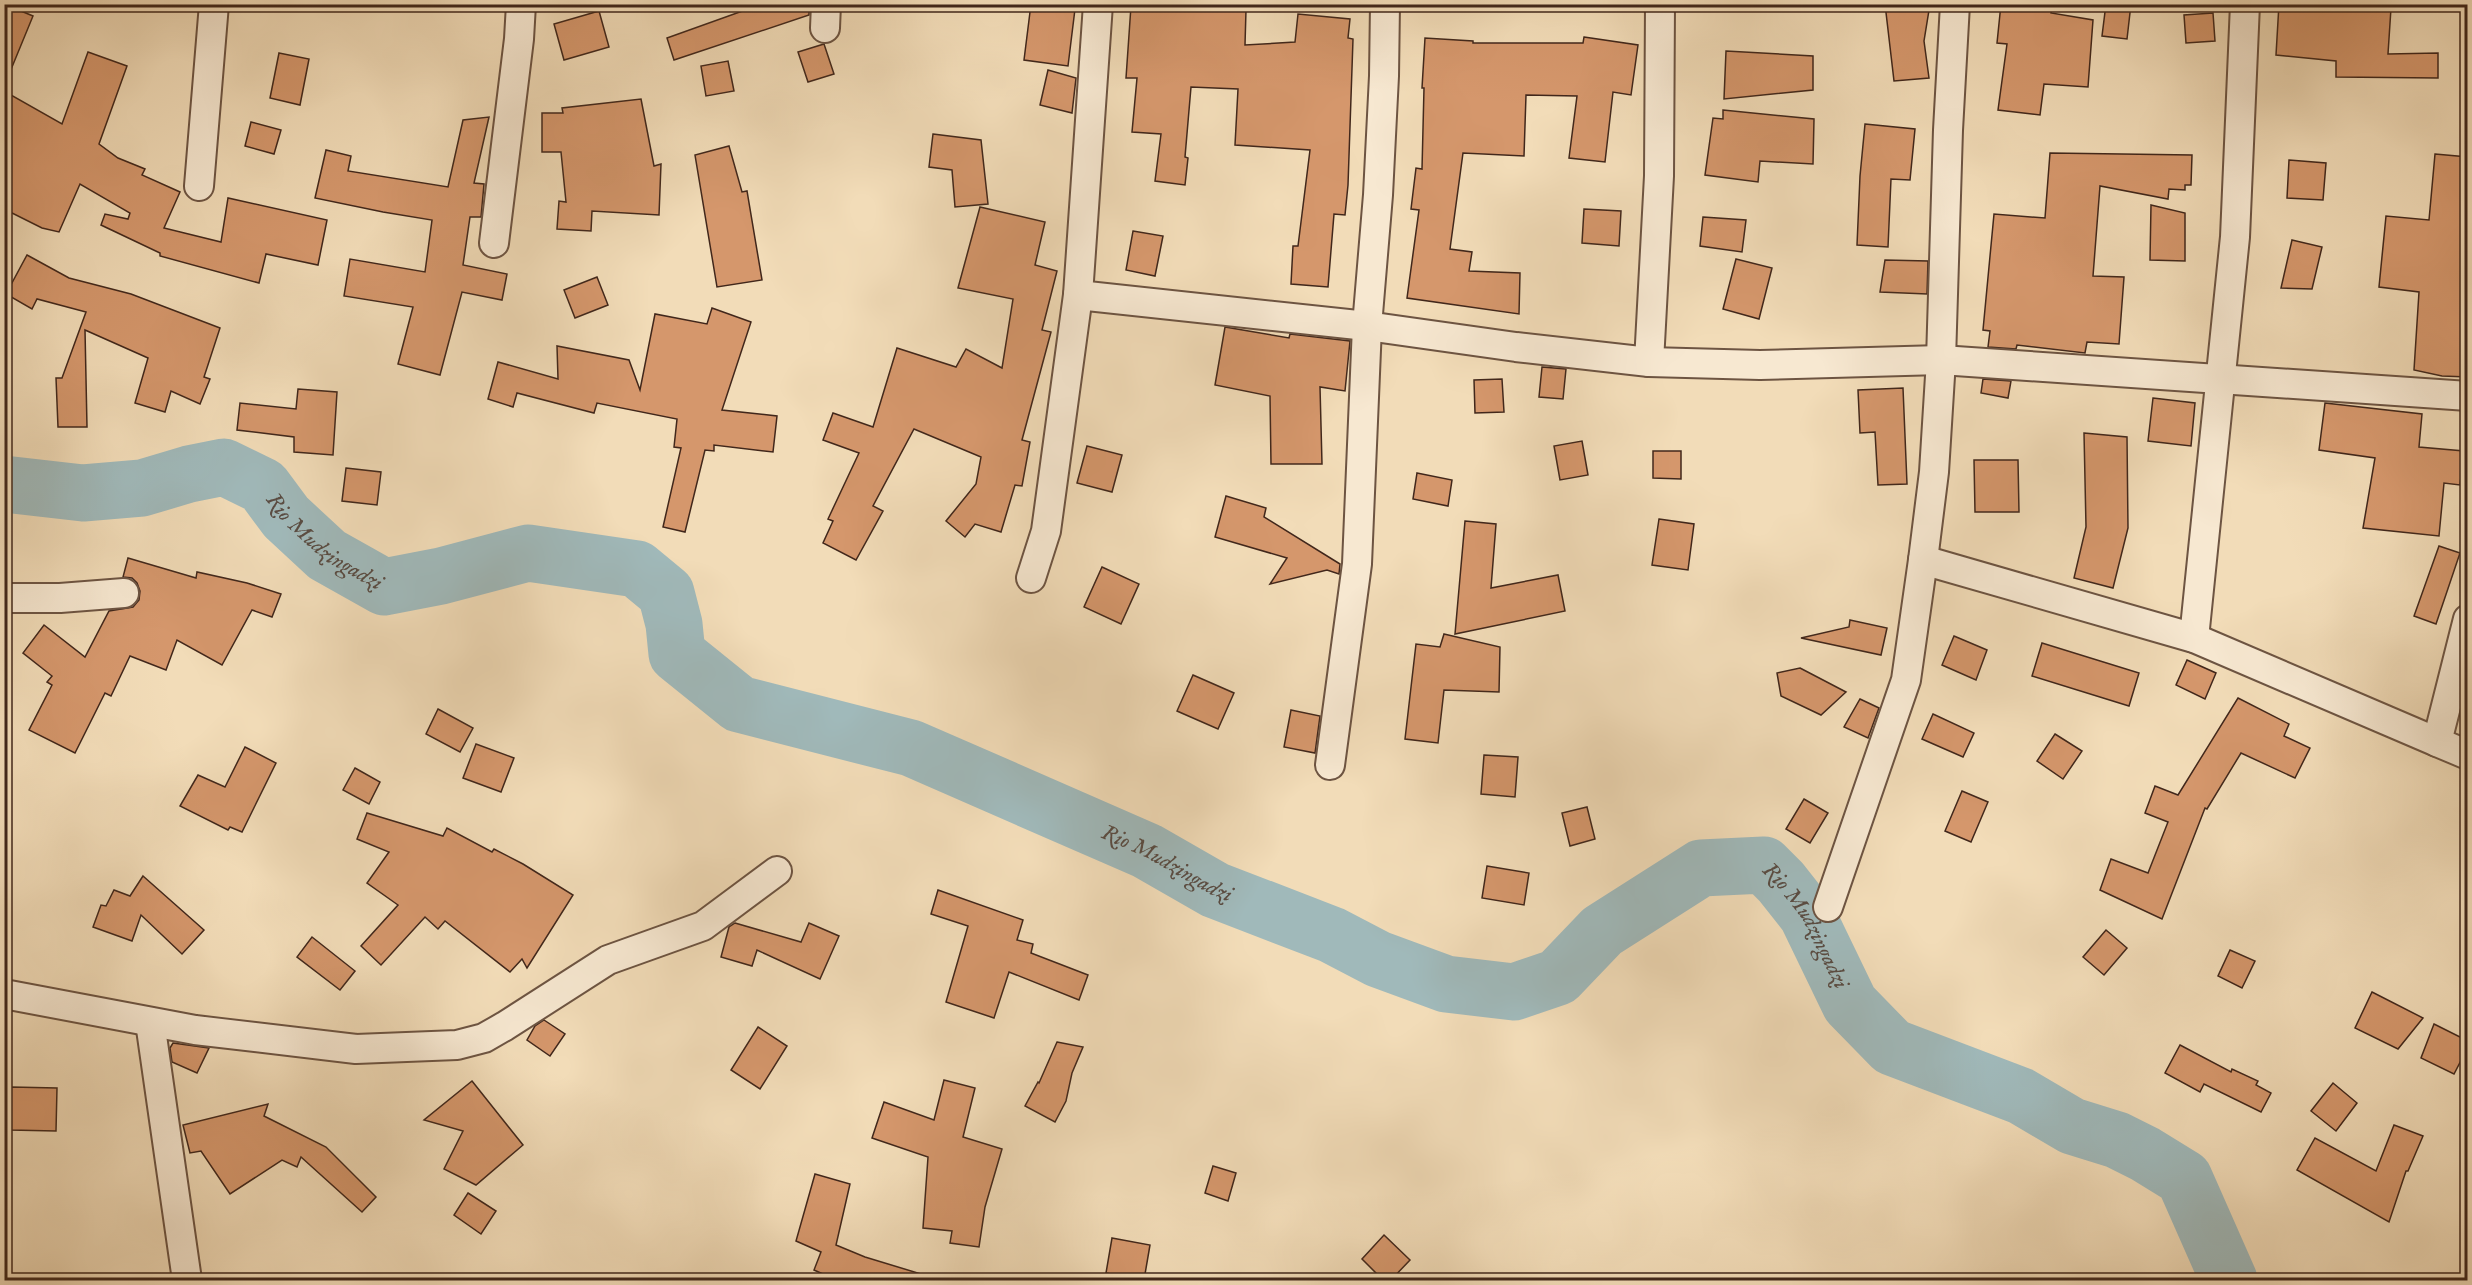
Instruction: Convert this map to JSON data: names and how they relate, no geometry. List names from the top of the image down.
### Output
{
  "water": ["Rio Mudzingadzi"]
}
